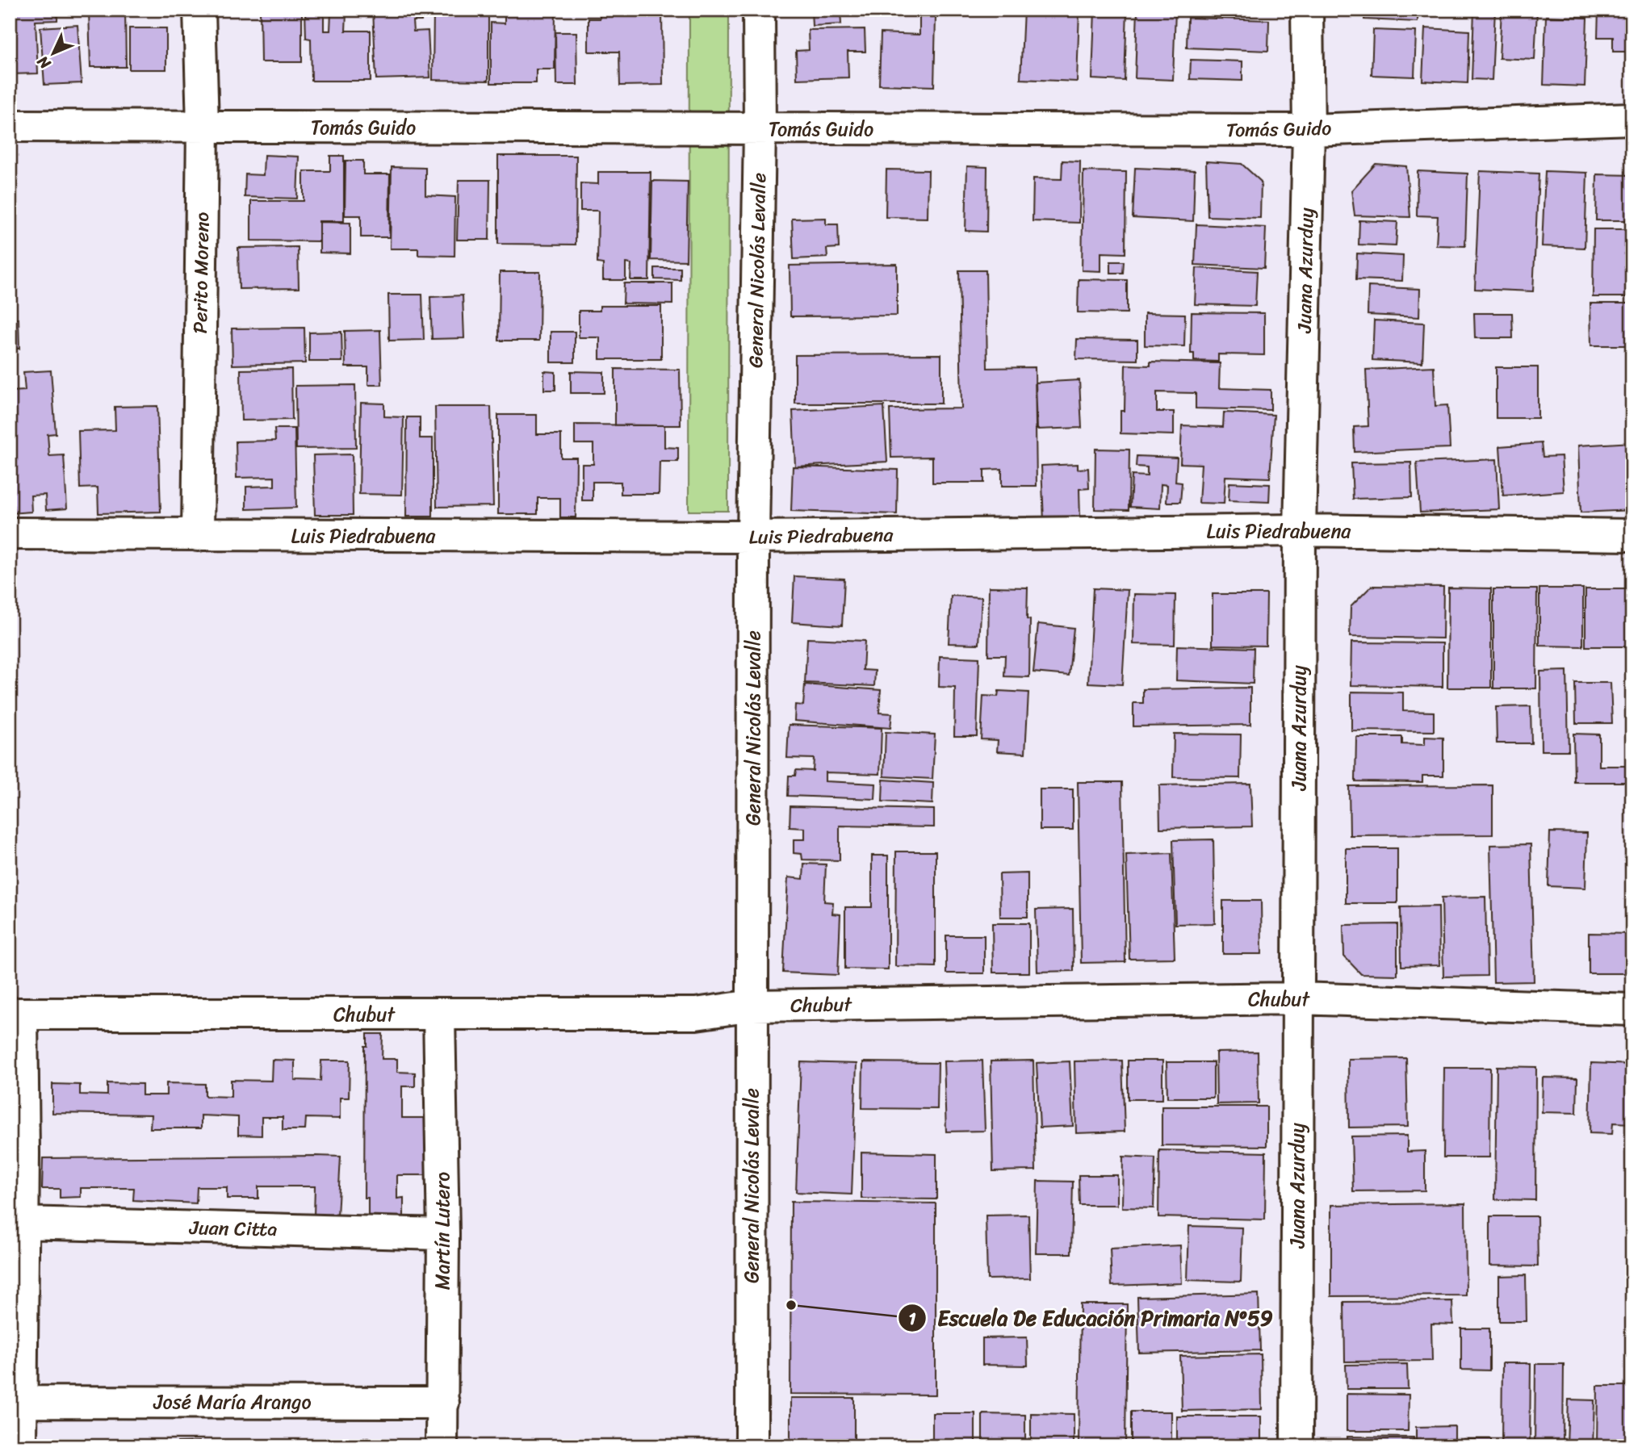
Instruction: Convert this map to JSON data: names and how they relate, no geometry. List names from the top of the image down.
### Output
{
  "streets": {
    "street": [
      "Tomás Guido",
      "General Nicolás Levalle",
      "Juana Azurduy",
      "Perito Moreno",
      "Luis Piedrabuena",
      "Chubut",
      "Juan Citta",
      "Martín Lutero",
      "José María Arango"
    ]
  },
  "crossings": [
    ["Tomás Guido", "General Nicolás Levalle"],
    ["Tomás Guido", "Juana Azurduy"],
    ["Tomás Guido", "Perito Moreno"],
    ["General Nicolás Levalle", "Luis Piedrabuena"],
    ["General Nicolás Levalle", "Chubut"],
    ["Juana Azurduy", "Luis Piedrabuena"],
    ["Juana Azurduy", "Chubut"],
    ["Perito Moreno", "Luis Piedrabuena"],
    ["Chubut", "Martín Lutero"],
    ["Juan Citta", "Martín Lutero"],
    ["Martín Lutero", "José María Arango"]
  ],
  "places": ["Escuela De Educación Primaria Nº59"],
  "north": "bottom left"
}
